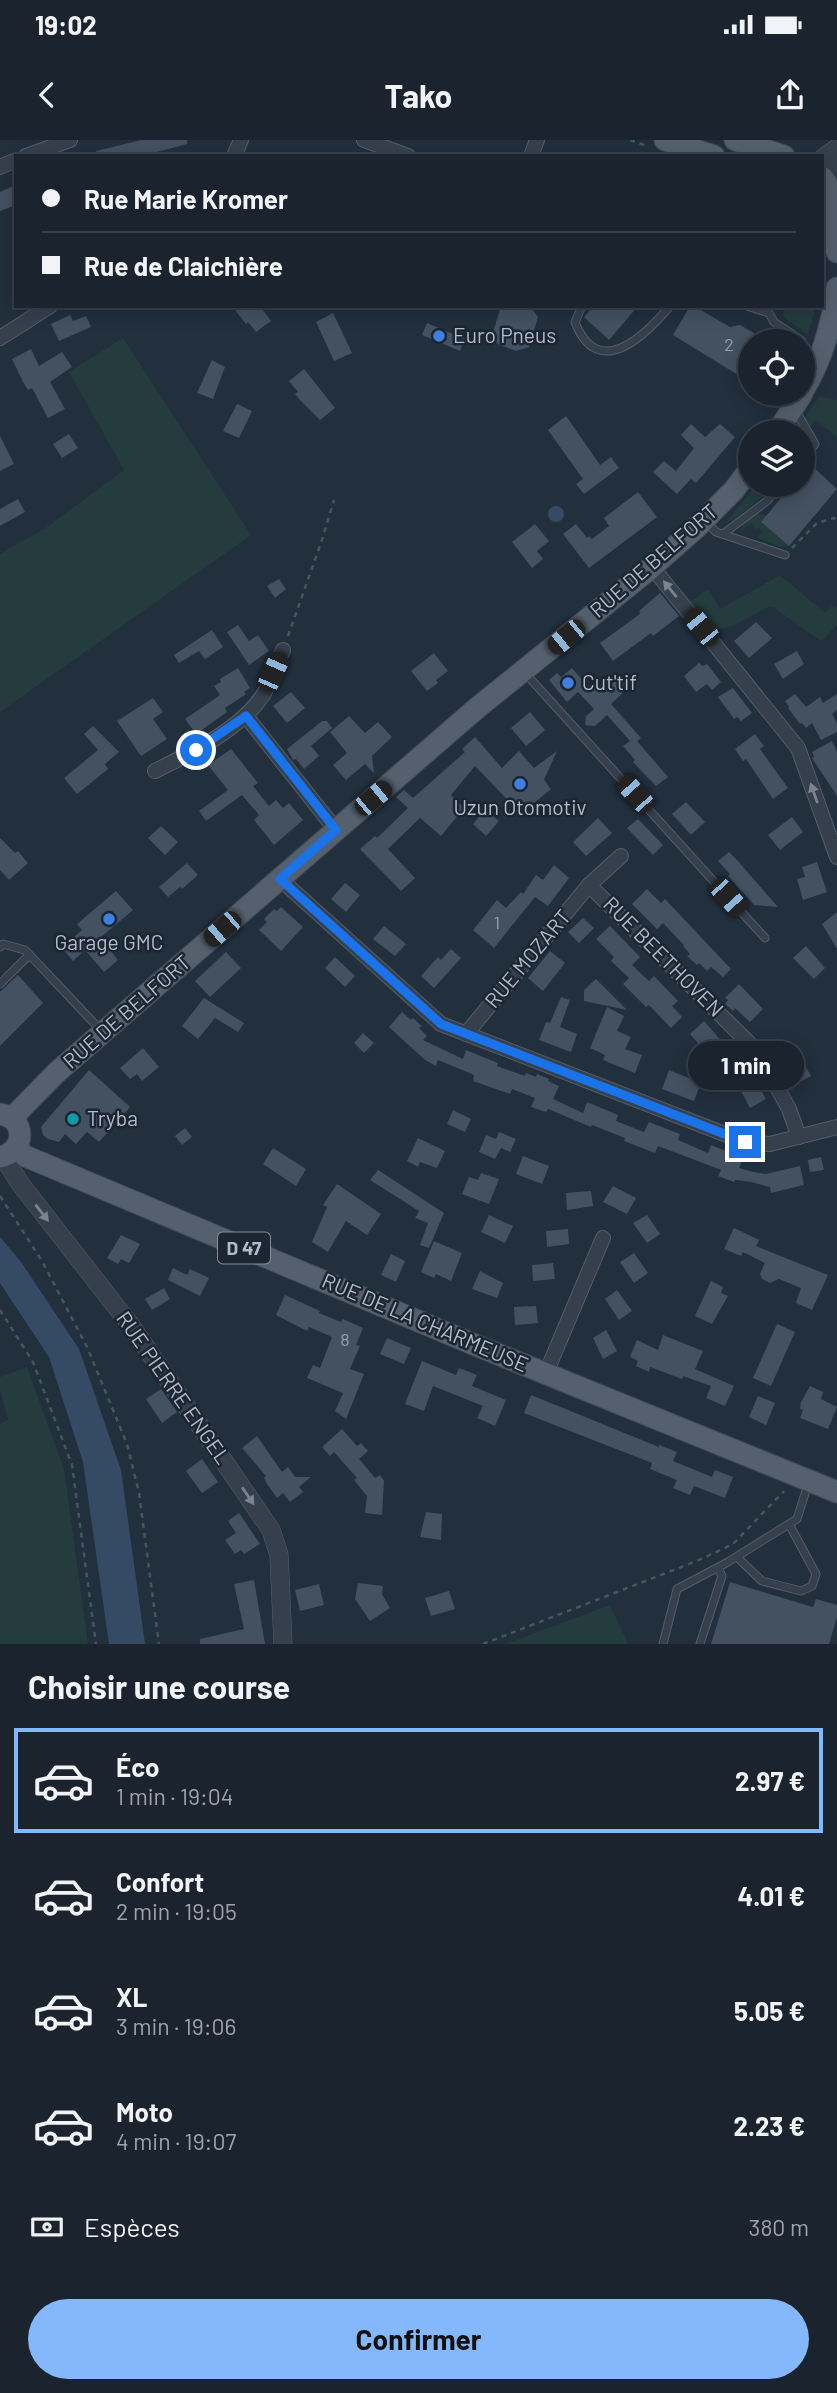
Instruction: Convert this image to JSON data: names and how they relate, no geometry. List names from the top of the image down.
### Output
{
  "streets": {
    "main road": ["RUE DE BELFORT", "D 47", "RUE DE LA CHARMEUSE"],
    "street": ["RUE BEETHOVEN", "RUE MOZART", "RUE PIERRE ENGEL"]
  },
  "crossings": [
    ["RUE BEETHOVEN", "RUE MOZART"],
    ["RUE DE LA CHARMEUSE", "RUE PIERRE ENGEL"]
  ],
  "one_way": ["RUE PIERRE ENGEL"],
  "places": [
    "Euro Pneus",
    "Cut'tif",
    "Uzun Otomotiv",
    "Garage GMC",
    "Tryba"
  ],
  "house_numbers": ["2", "1", "8"],
  "page": {
    "status": "19:02",
    "header": "Tako",
    "banner": ["Rue Marie Kromer", "Rue de Claichière"],
    "bubble": "1 min",
    "heading": "Choisir une course",
    "list": [
      {
        "name": "Éco",
        "note": "1 min · 19:04",
        "value": "2.97 €"
      },
      {
        "name": "Confort",
        "note": "2 min · 19:05",
        "value": "4.01 €"
      },
      {
        "name": "XL",
        "note": "3 min · 19:06",
        "value": "5.05 €"
      },
      {
        "name": "Moto",
        "note": "4 min · 19:07",
        "value": "2.23 €"
      }
    ],
    "pay": ["Espèces", "380 m"],
    "buttons": "Confirmer"
  }
}
